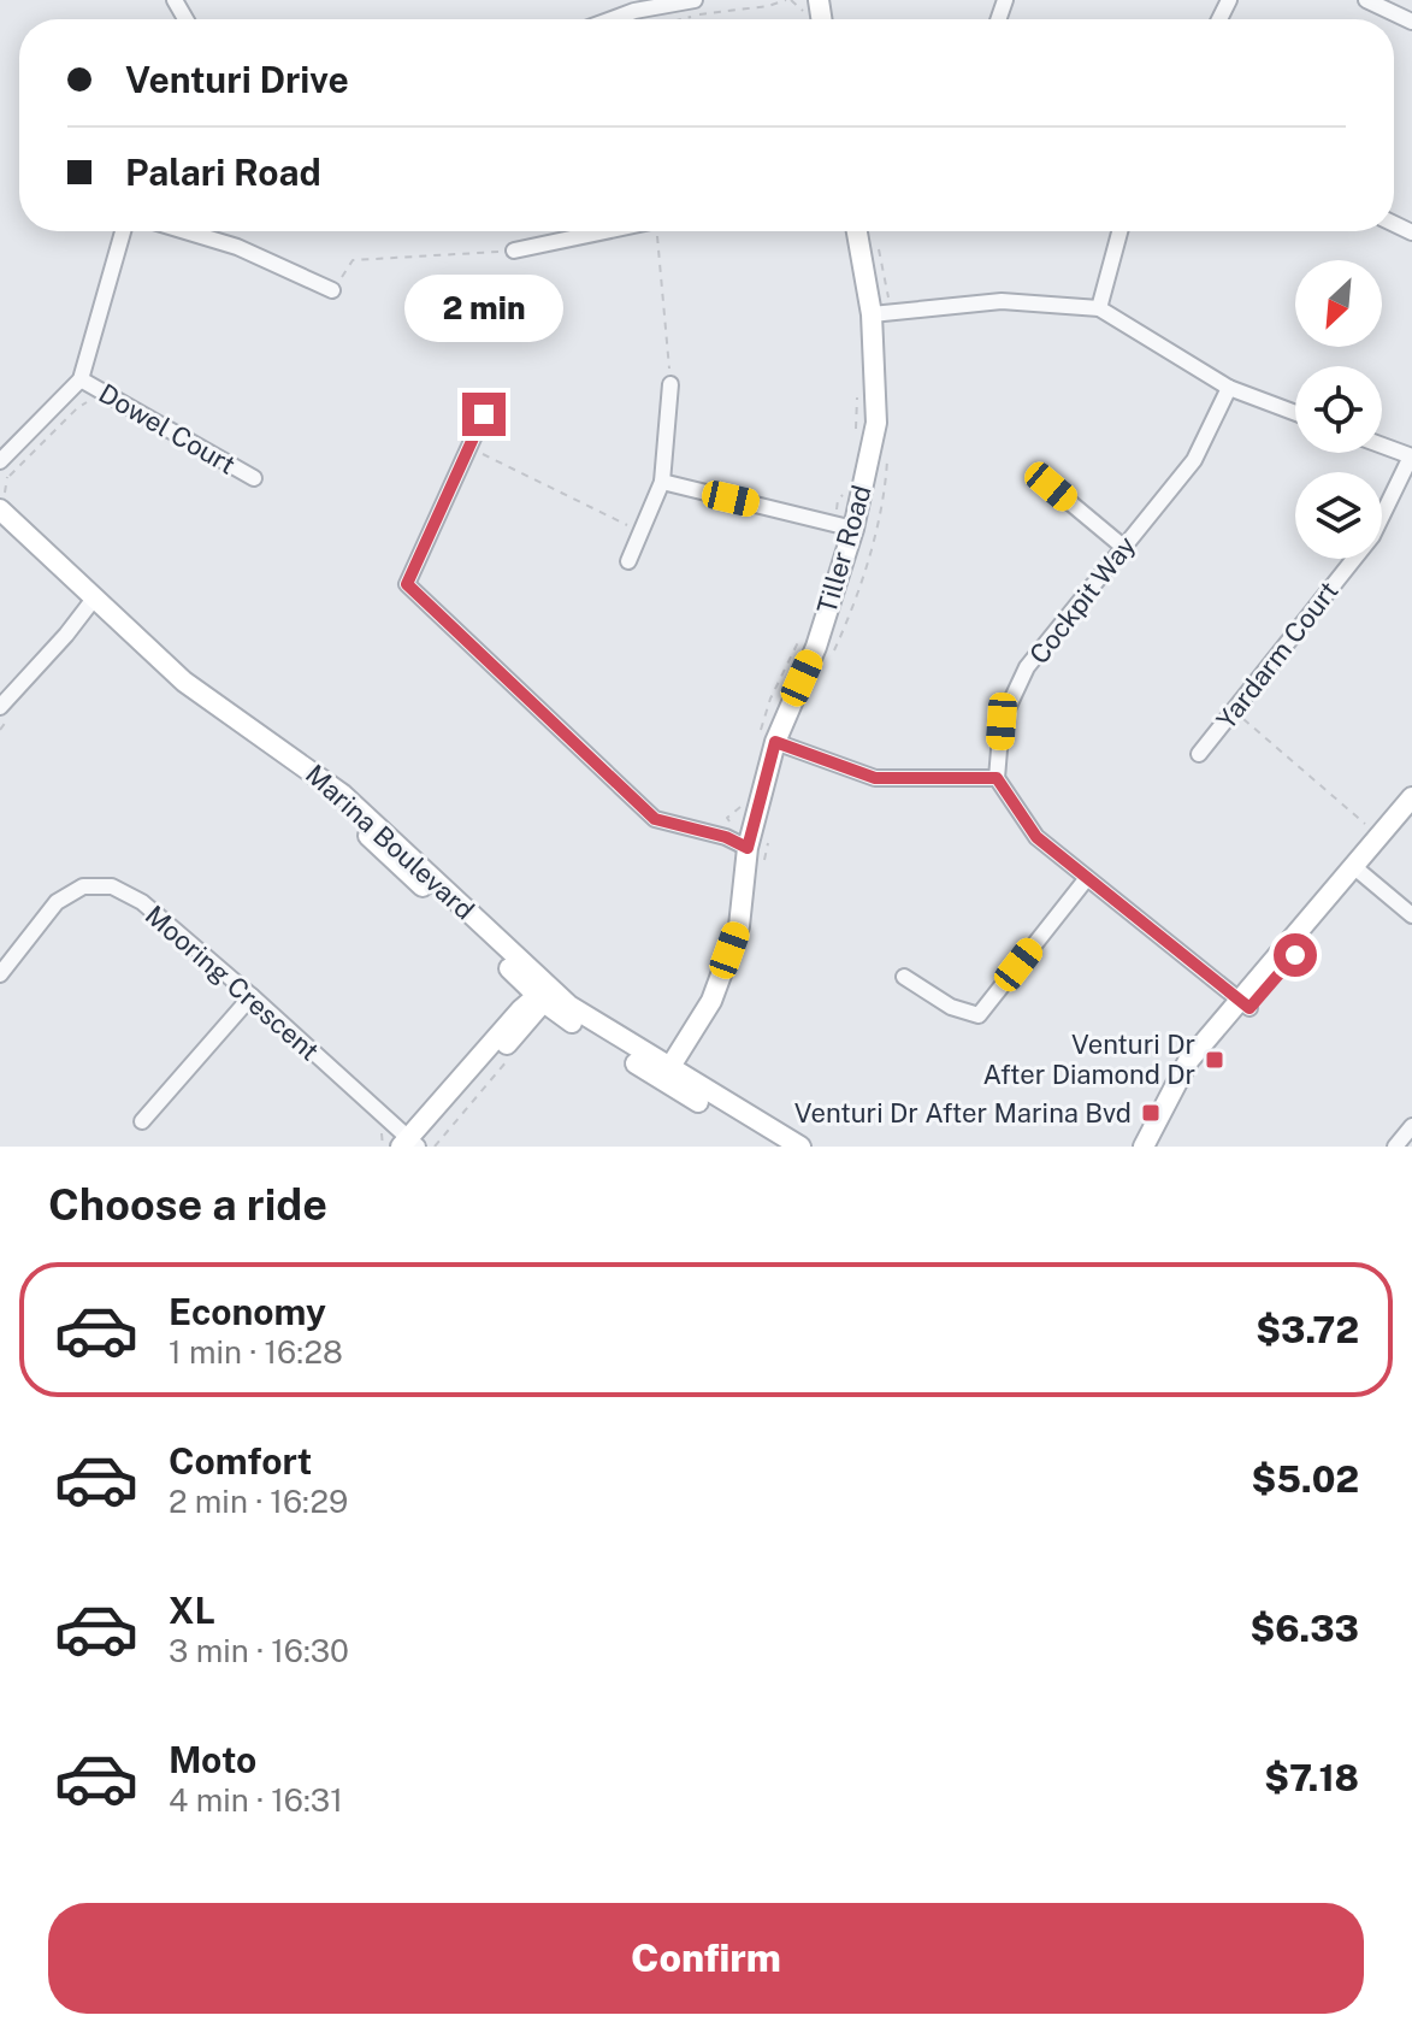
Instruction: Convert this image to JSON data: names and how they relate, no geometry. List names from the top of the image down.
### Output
{
  "streets": {
    "street": [
      "Dowel Court",
      "Tiller Road",
      "Cockpit Way",
      "Yardarm Court",
      "Marina Boulevard",
      "Mooring Crescent"
    ]
  },
  "crossings": [
    ["Tiller Road", "Marina Boulevard"]
  ],
  "places": {
    "transit": ["Venturi Dr After Diamond Dr", "Venturi Dr After Marina Bvd"]
  },
  "north": "bottom left",
  "page": {
    "banner": ["Venturi Drive", "Palari Road"],
    "bubble": "2 min",
    "heading": "Choose a ride",
    "list": [
      {
        "name": "Economy",
        "note": "1 min · 16:28",
        "value": "$3.72"
      },
      {
        "name": "Comfort",
        "note": "2 min · 16:29",
        "value": "$5.02"
      },
      {
        "name": "XL",
        "note": "3 min · 16:30",
        "value": "$6.33"
      },
      {
        "name": "Moto",
        "note": "4 min · 16:31",
        "value": "$7.18"
      }
    ],
    "buttons": "Confirm"
  }
}
